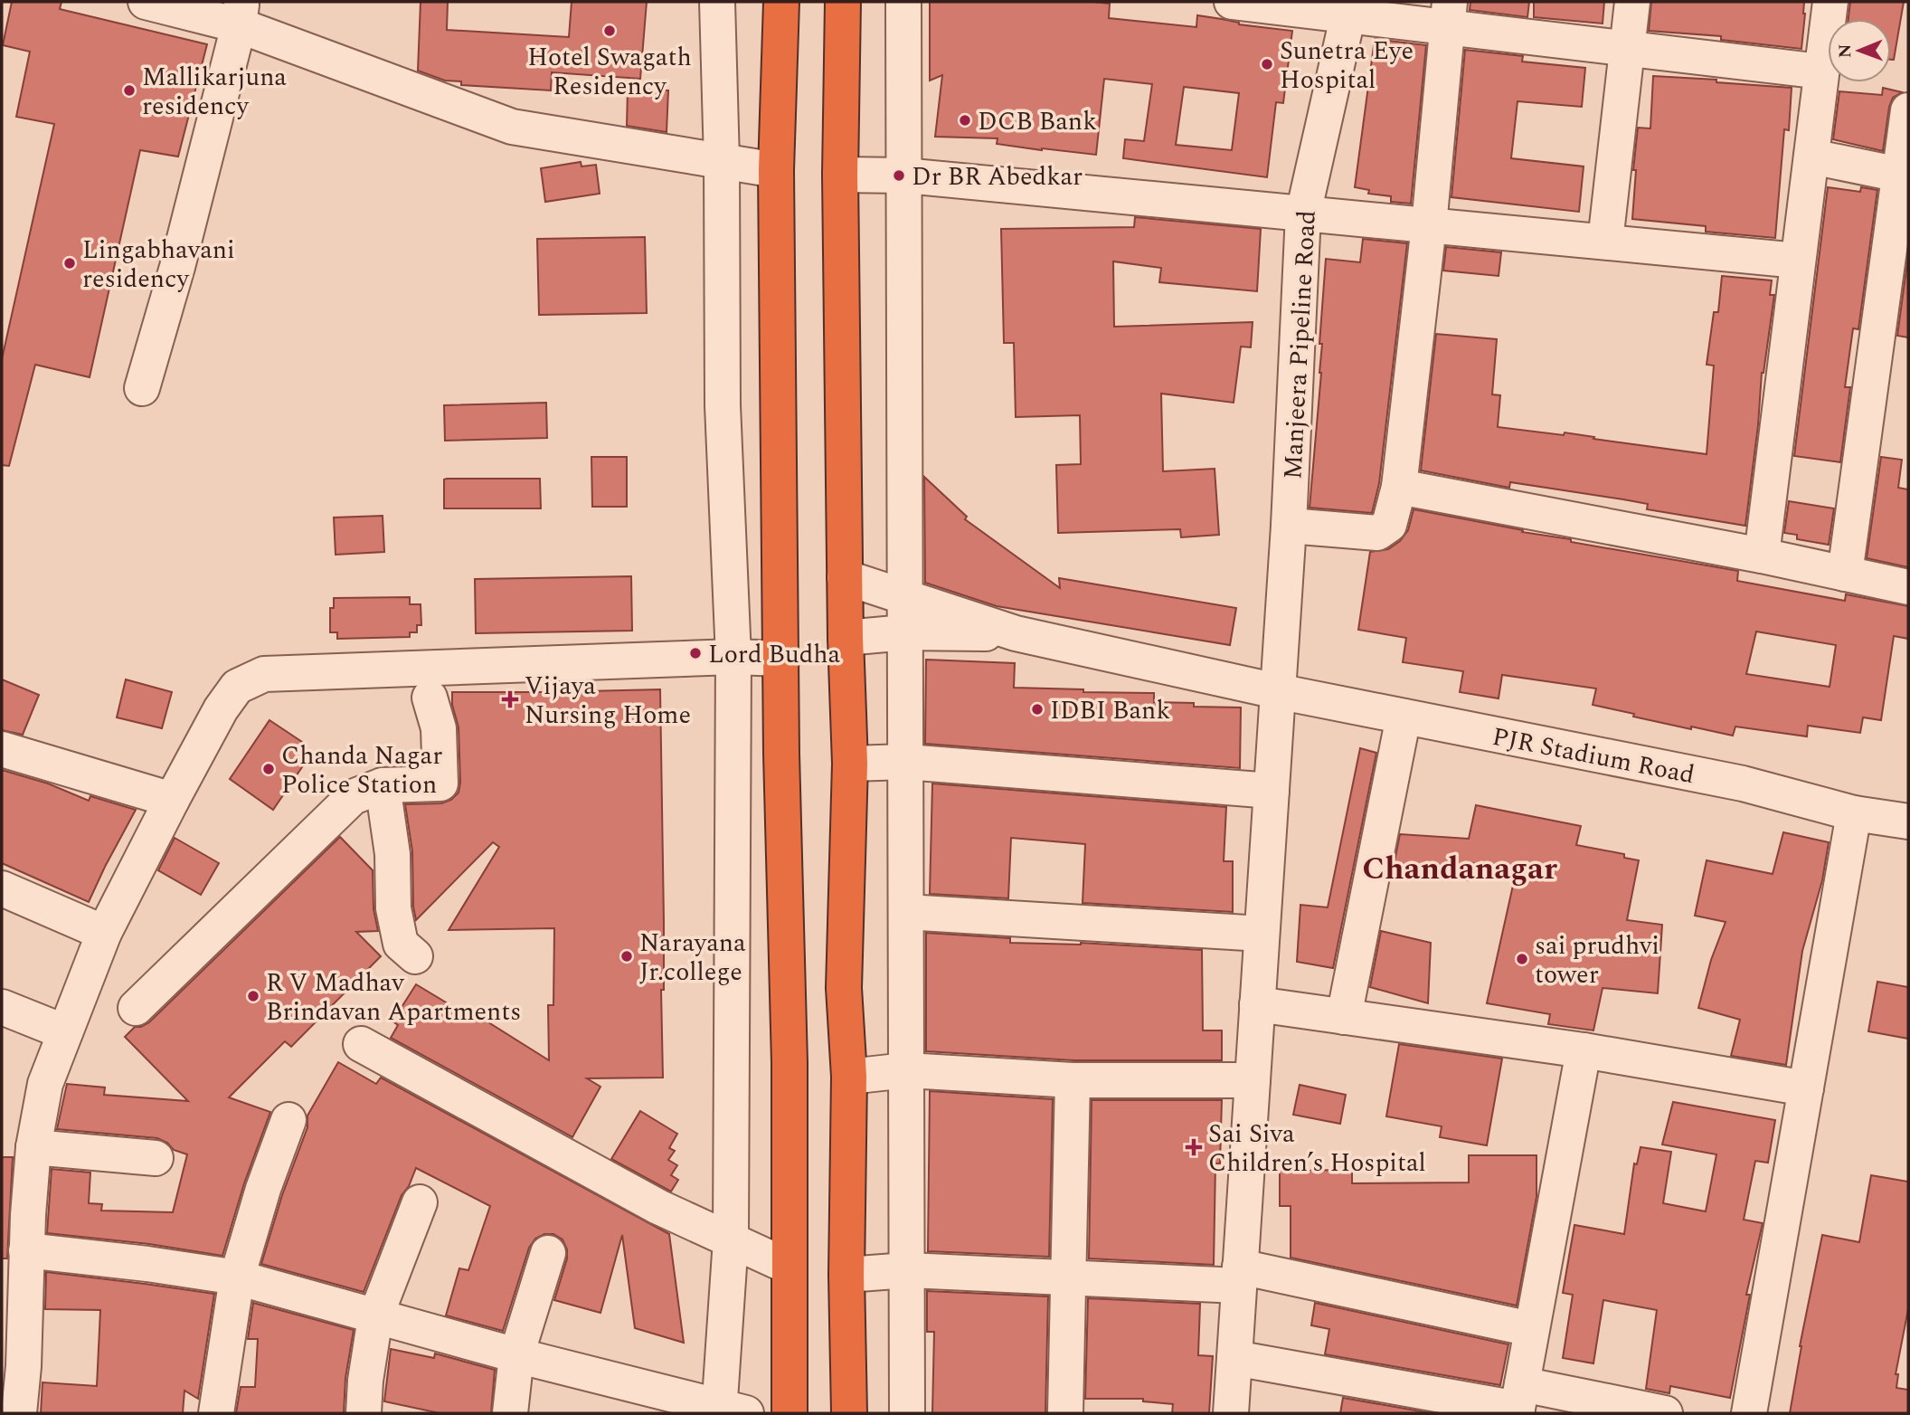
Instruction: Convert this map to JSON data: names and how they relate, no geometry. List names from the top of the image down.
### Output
{
  "streets": {
    "street": ["Manjeera Pipeline Road", "PJR Stadium Road"]
  },
  "crossings": [
    ["Manjeera Pipeline Road", "PJR Stadium Road"]
  ],
  "districts": ["Chandanagar"],
  "places": {
    "other": [
      "Hotel Swagath Residency",
      "Sunetra Eye Hospital",
      "Mallikarjuna residency",
      "DCB Bank",
      "Dr BR Abedkar",
      "Lingabhavani residency",
      "Lord Budha",
      "IDBI Bank",
      "Chanda Nagar Police Station",
      "Narayana Jr.college",
      "sai prudhvi tower",
      "R V Madhav Brindavan Apartments"
    ],
    "health": ["Vijaya Nursing Home", "Sai Siva Children’s Hospital"]
  },
  "north": "left"
}
